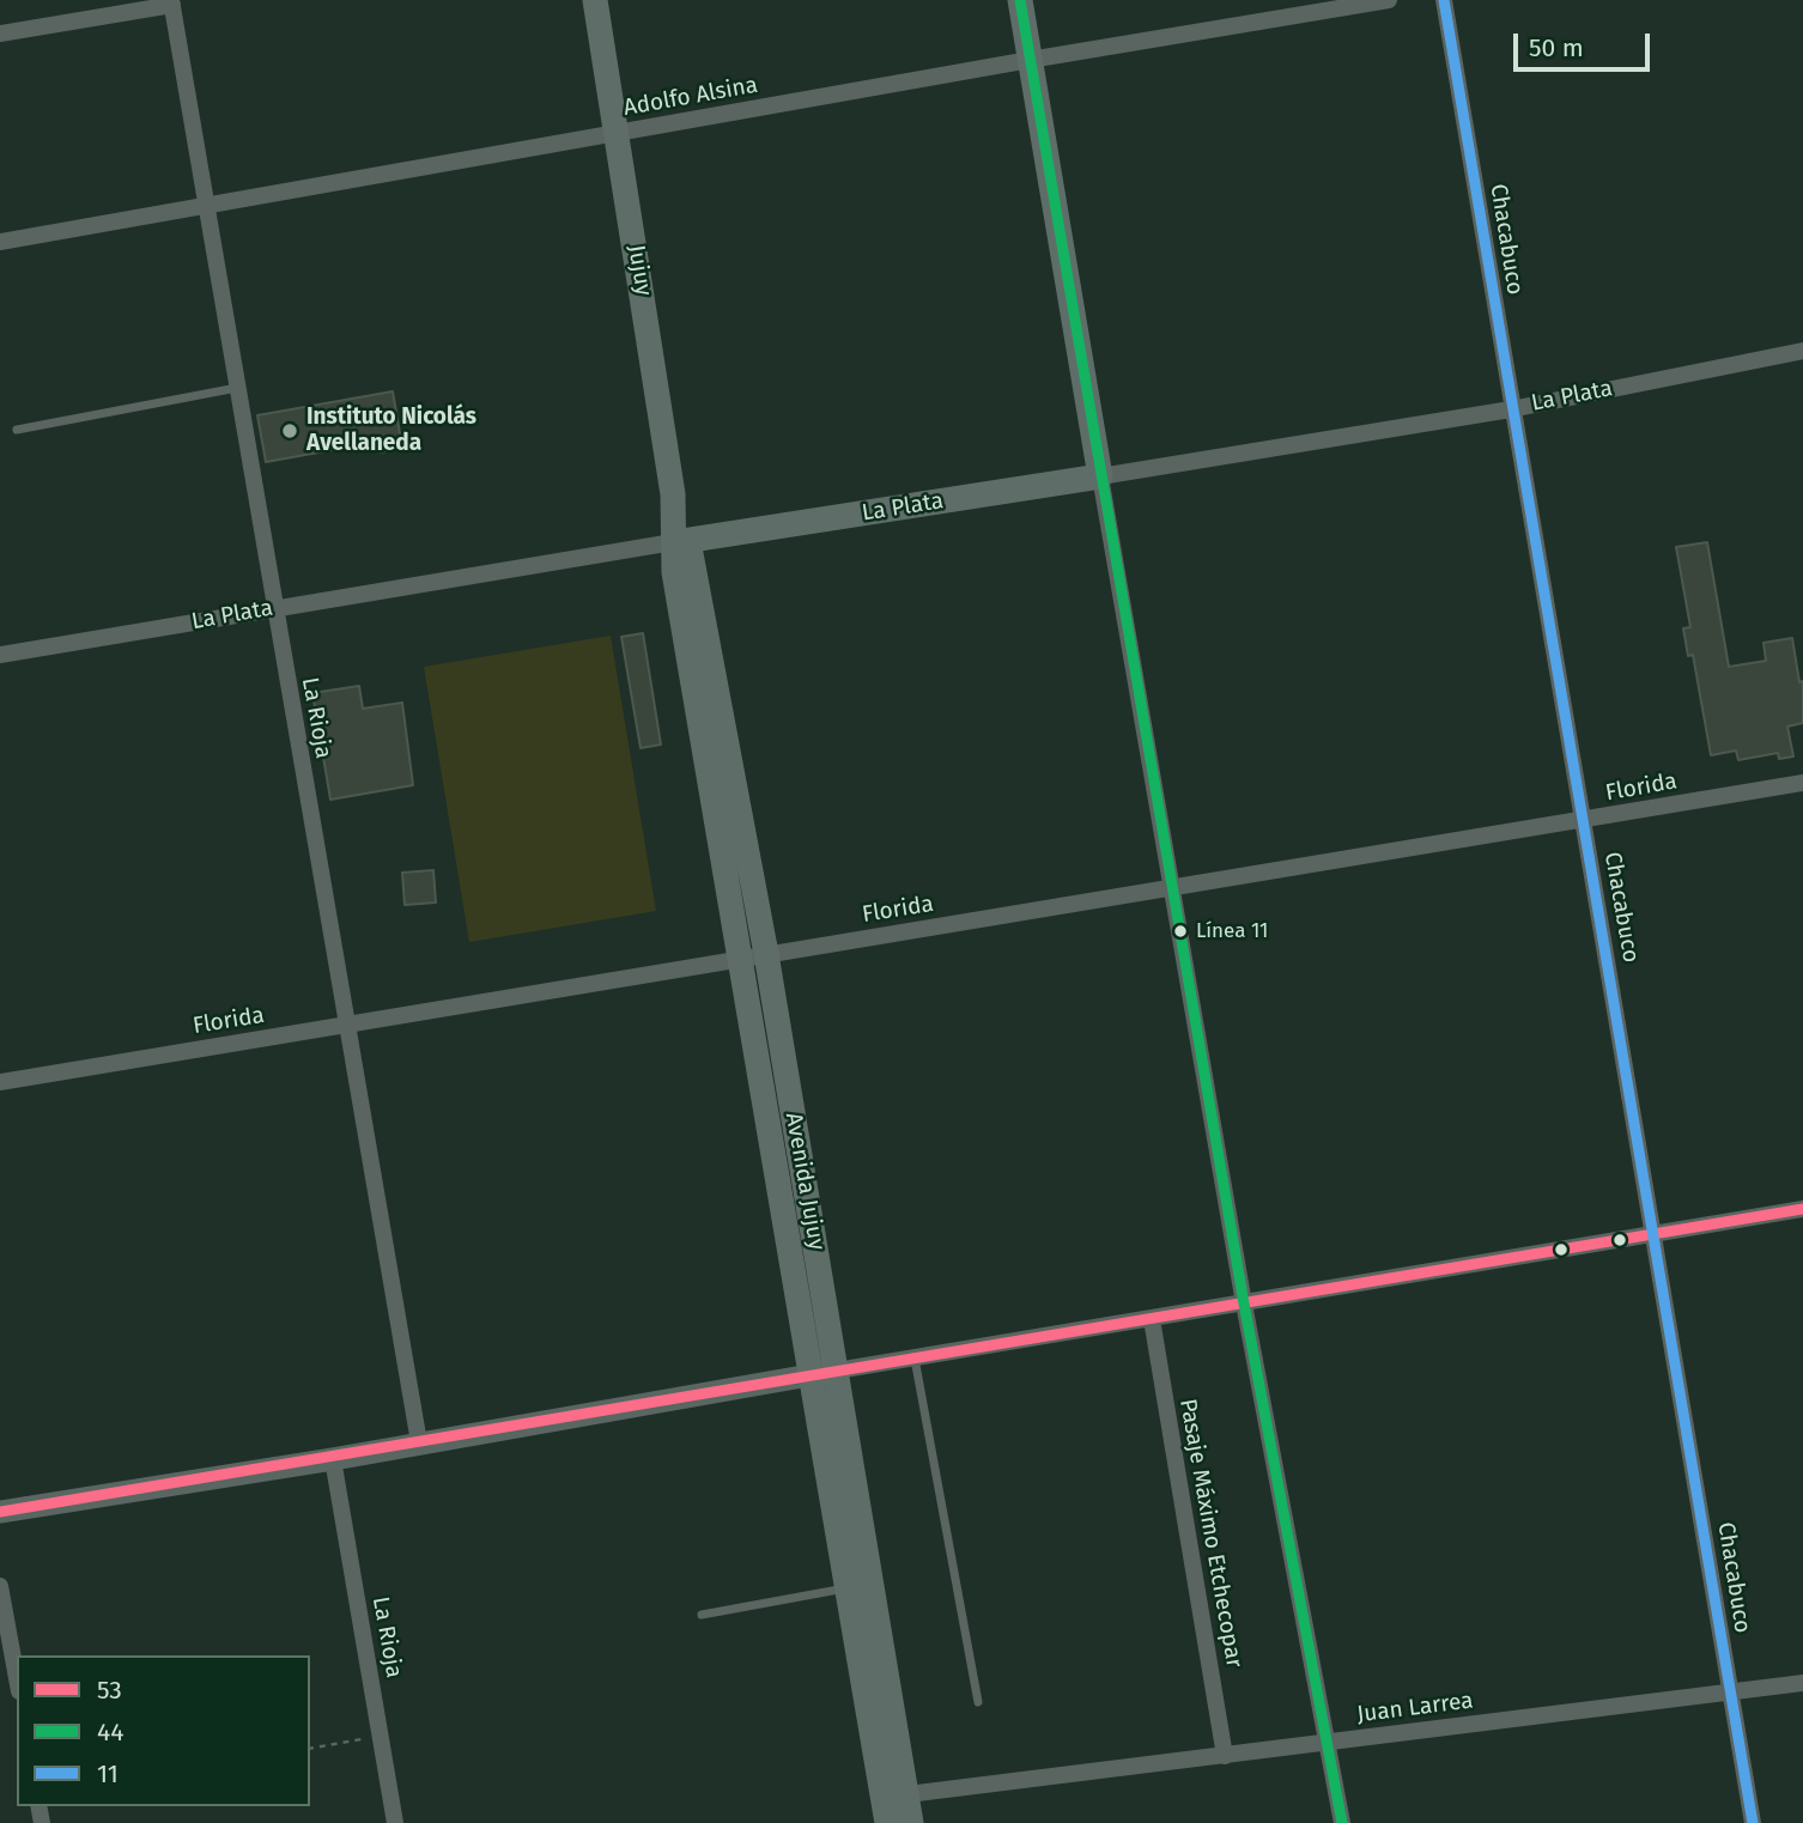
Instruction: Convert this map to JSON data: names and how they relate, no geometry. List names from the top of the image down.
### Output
{
  "streets": {
    "main road": ["Jujuy", "La Plata", "Avenida Jujuy"],
    "street": [
      "Adolfo Alsina",
      "Chacabuco",
      "La Rioja",
      "Florida",
      "Pasaje Máximo Etchecopar",
      "Juan Larrea"
    ]
  },
  "crossings": [
    ["Adolfo Alsina", "Jujuy"],
    ["Adolfo Alsina", "La Rioja"],
    ["Chacabuco", "La Plata"],
    ["Chacabuco", "Florida"],
    ["Chacabuco", "Juan Larrea"],
    ["Jujuy", "La Plata"],
    ["Jujuy", "Avenida Jujuy"],
    ["La Plata", "La Rioja"],
    ["La Plata", "Avenida Jujuy"],
    ["La Rioja", "Florida"],
    ["Florida", "Avenida Jujuy"],
    ["Avenida Jujuy", "Juan Larrea"],
    ["Pasaje Máximo Etchecopar", "Juan Larrea"]
  ],
  "places": ["Instituto Nicolás Avellaneda", "Línea 11"],
  "lines": ["transit line 44", "transit line 11", "transit line 53"],
  "legend": ["53", "44", "11"],
  "scale_bar": "50 m"
}
